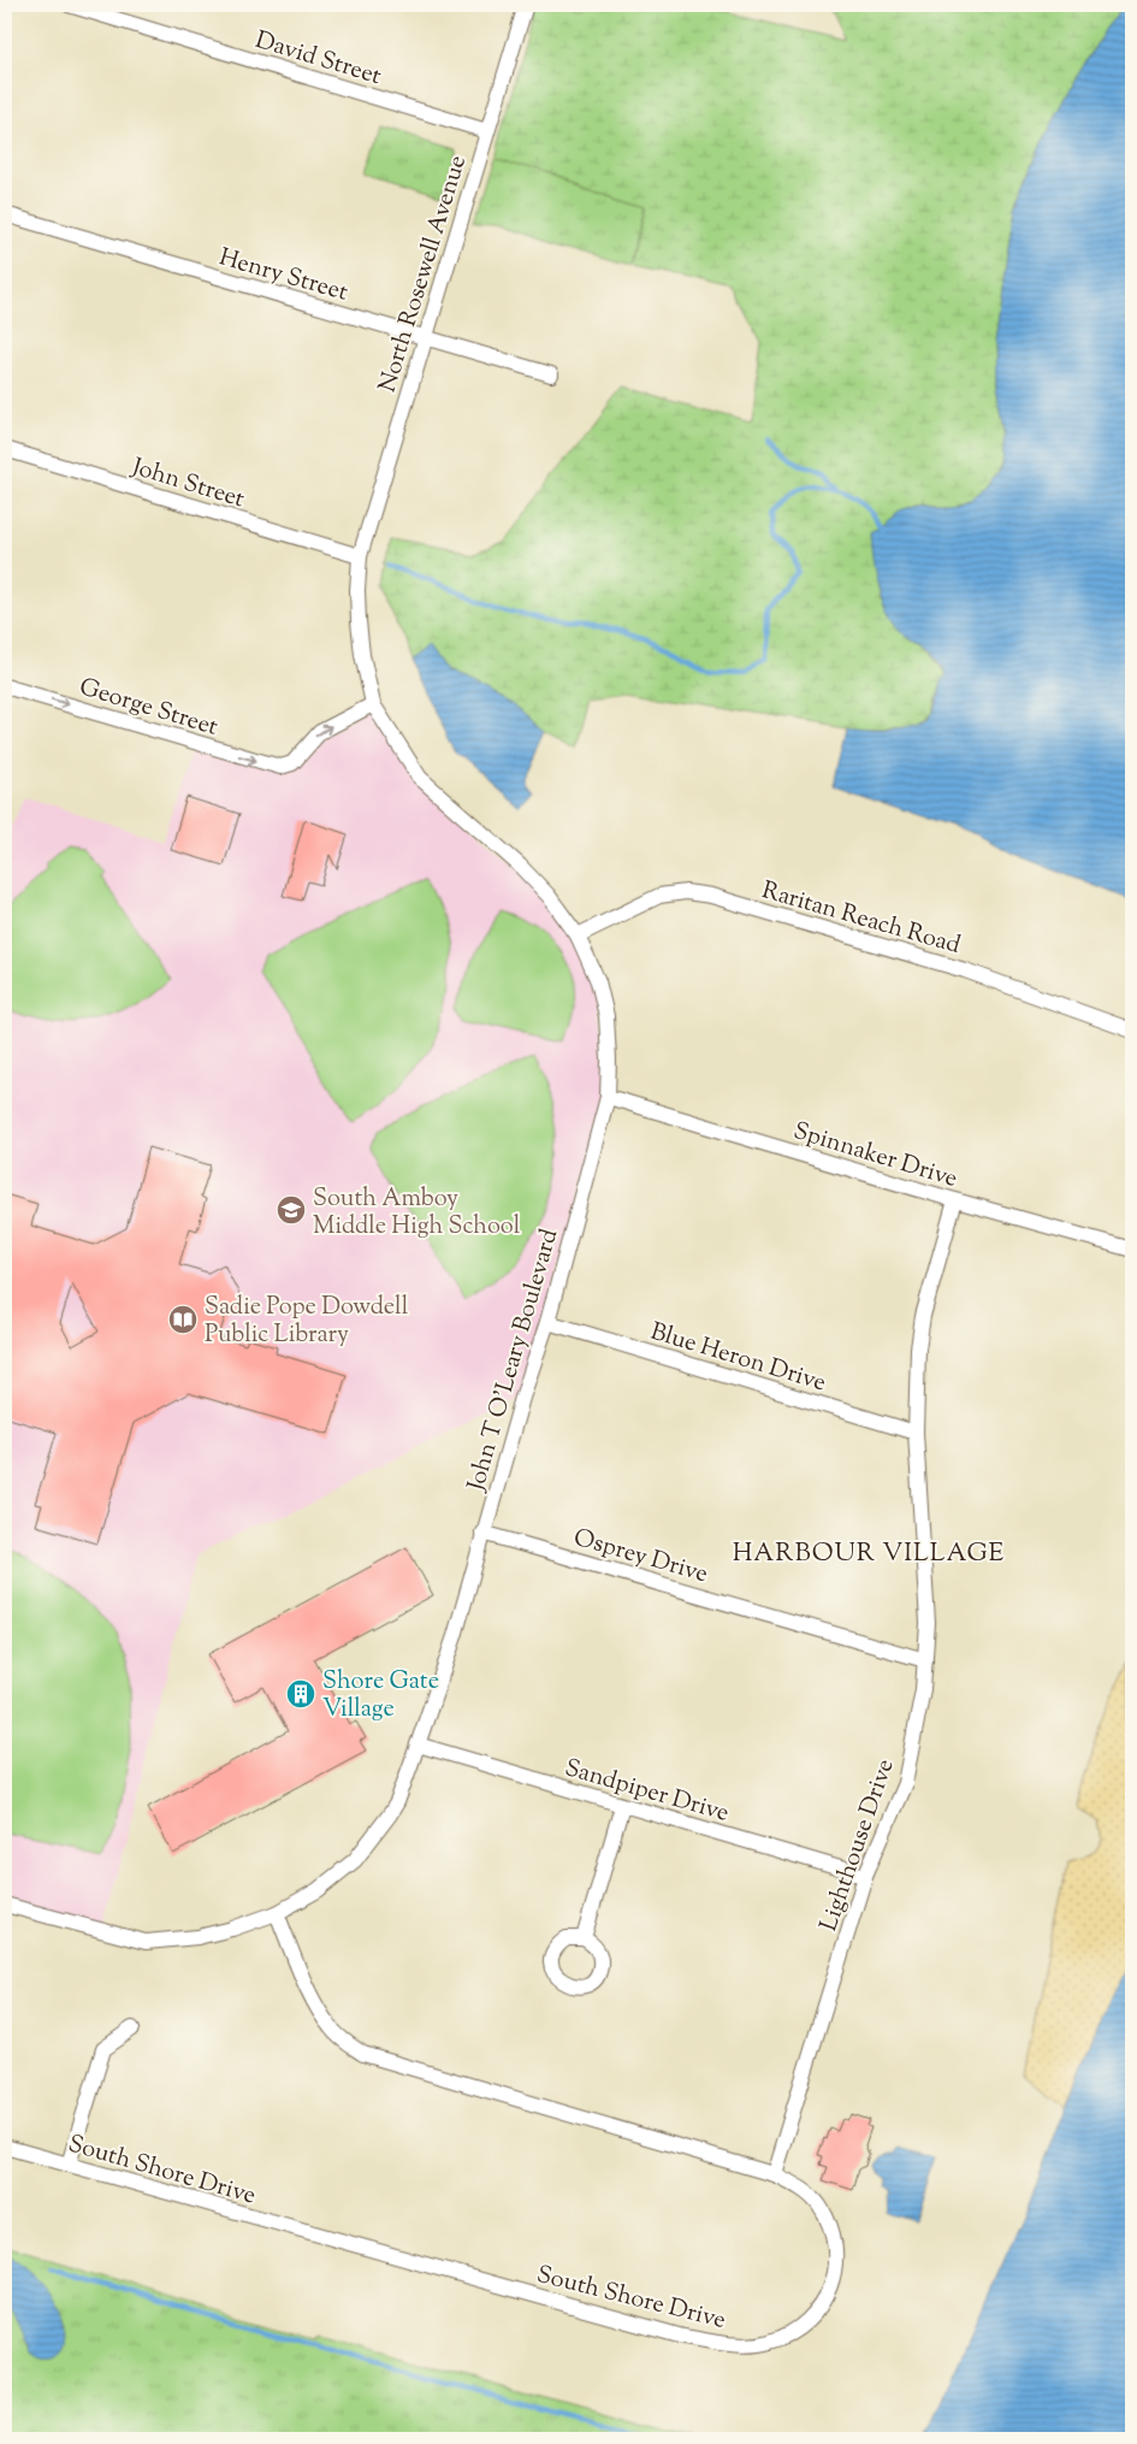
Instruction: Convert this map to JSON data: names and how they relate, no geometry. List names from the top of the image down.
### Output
{
  "streets": {
    "street": [
      "David Street",
      "Henry Street",
      "North Rosewell Avenue",
      "John Street",
      "George Street",
      "Raritan Reach Road",
      "Spinnaker Drive",
      "Blue Heron Drive",
      "John T O'Leary Boulevard",
      "Osprey Drive",
      "Sandpiper Drive",
      "Lighthouse Drive",
      "South Shore Drive"
    ]
  },
  "crossings": [
    ["David Street", "North Rosewell Avenue"],
    ["Henry Street", "North Rosewell Avenue"],
    ["North Rosewell Avenue", "John Street"],
    ["North Rosewell Avenue", "John T O'Leary Boulevard"],
    ["John Street", "John T O'Leary Boulevard"],
    ["George Street", "John T O'Leary Boulevard"],
    ["Raritan Reach Road", "John T O'Leary Boulevard"],
    ["Spinnaker Drive", "John T O'Leary Boulevard"],
    ["Spinnaker Drive", "Lighthouse Drive"],
    ["Blue Heron Drive", "John T O'Leary Boulevard"],
    ["Blue Heron Drive", "Lighthouse Drive"],
    ["John T O'Leary Boulevard", "Osprey Drive"],
    ["John T O'Leary Boulevard", "Sandpiper Drive"],
    ["John T O'Leary Boulevard", "South Shore Drive"],
    ["Osprey Drive", "Lighthouse Drive"],
    ["Sandpiper Drive", "Lighthouse Drive"],
    ["Lighthouse Drive", "South Shore Drive"]
  ],
  "one_way": ["George Street"],
  "districts": ["HARBOUR VILLAGE"],
  "places": {
    "school or university": ["South Amboy Middle High School"],
    "library": ["Sadie Pope Dowdell Public Library"],
    "building": ["Shore Gate Village"]
  }
}
